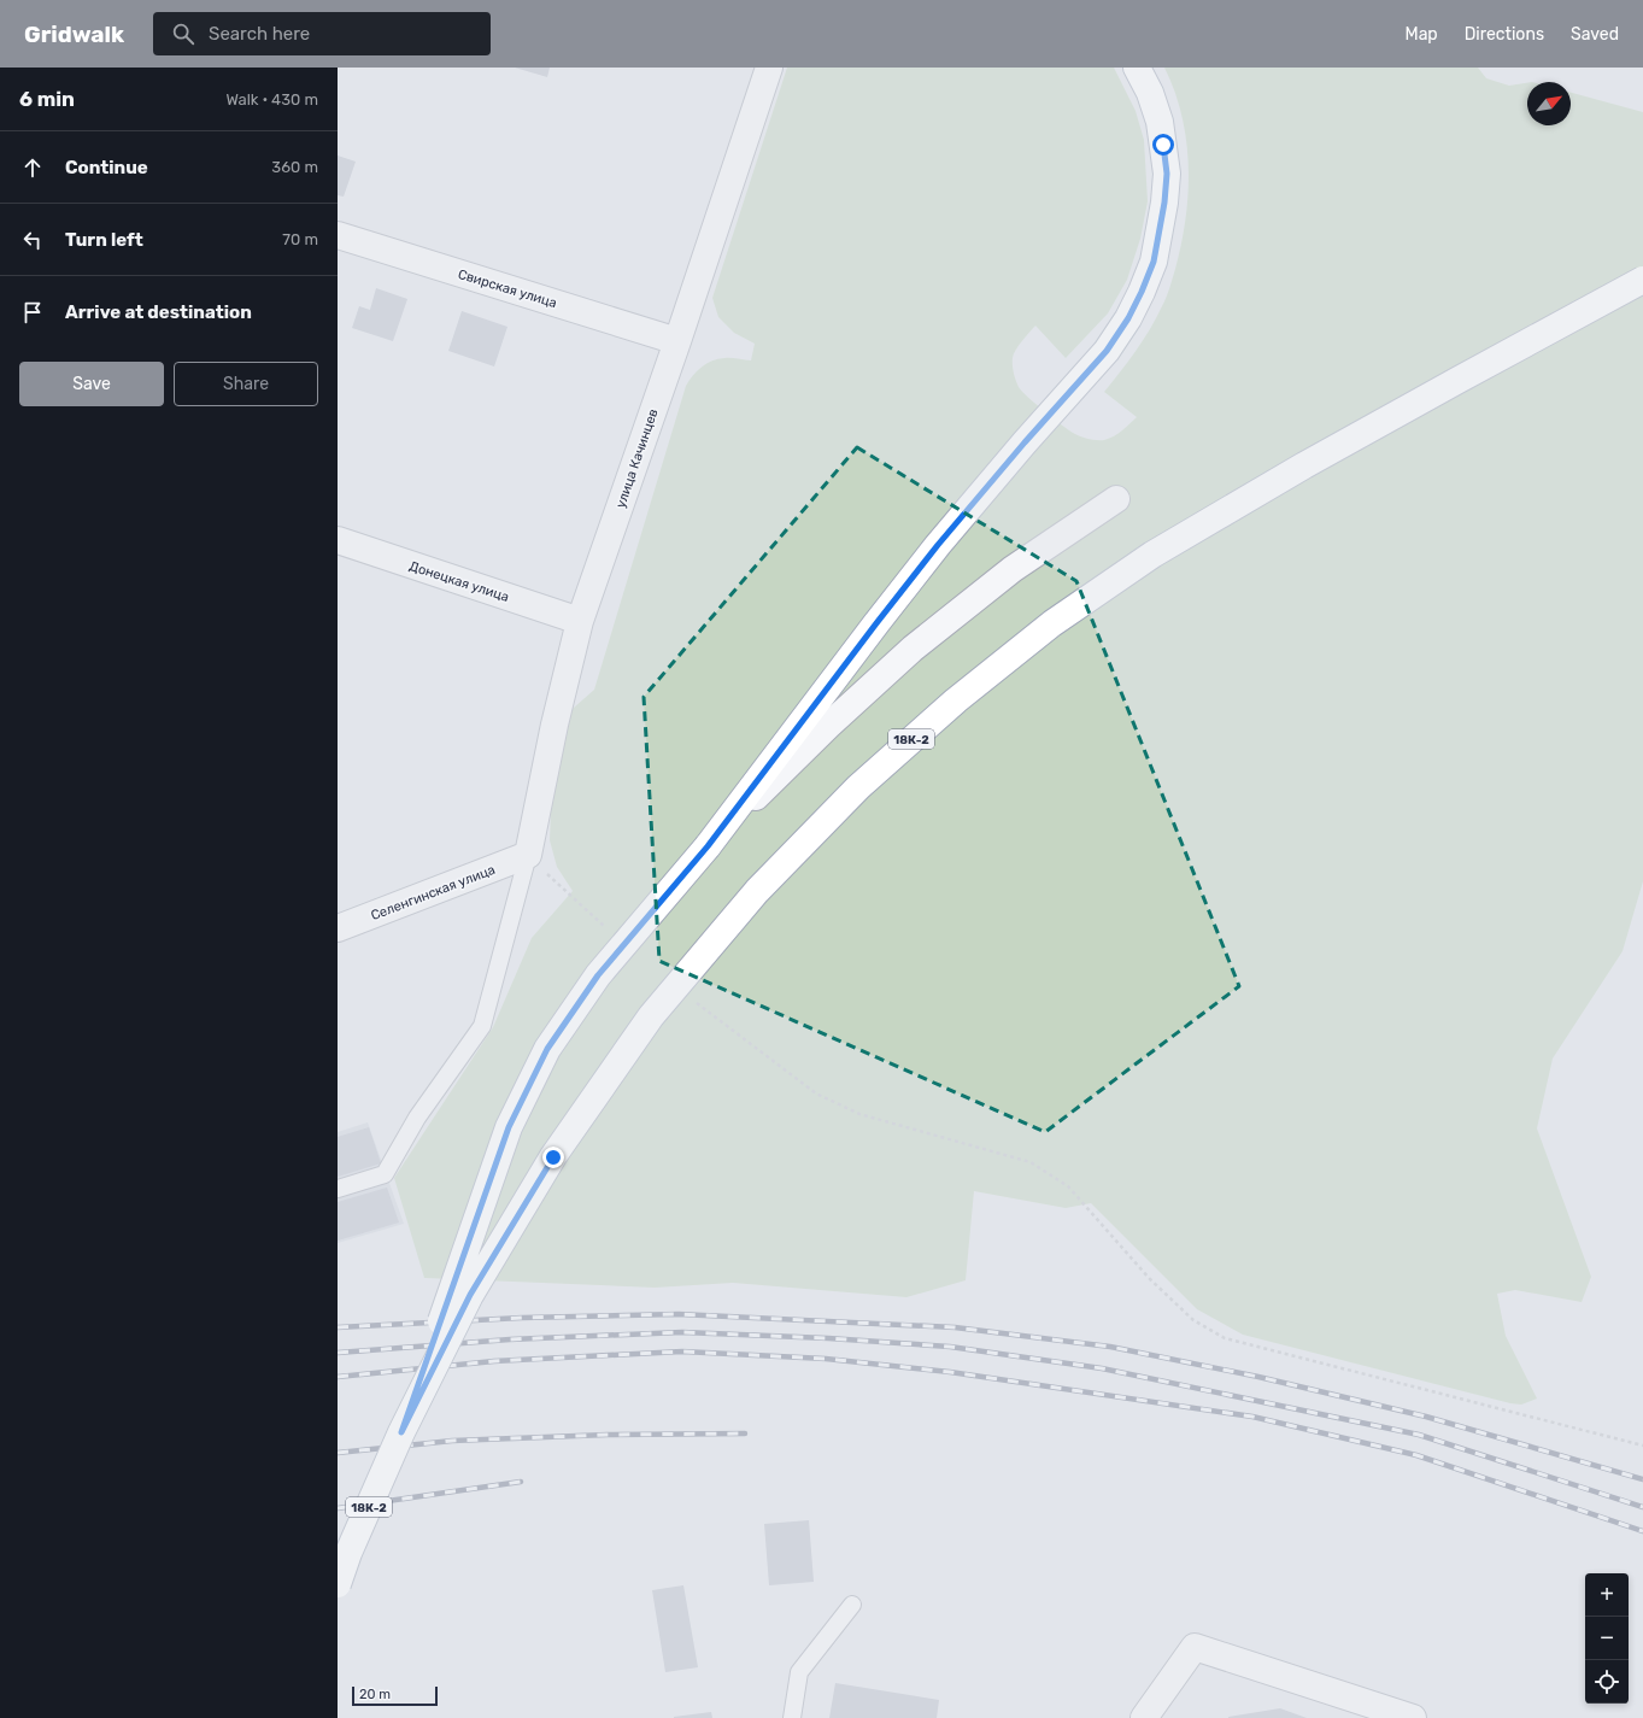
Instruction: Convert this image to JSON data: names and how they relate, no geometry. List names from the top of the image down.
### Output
{
  "streets": {
    "main road": ["18К-2"],
    "street": [
      "Свирская улица",
      "улица Качинцев",
      "Донецкая улица",
      "Селенгинская улица"
    ]
  },
  "crossings": [
    ["Свирская улица", "улица Качинцев"],
    ["улица Качинцев", "Донецкая улица"],
    ["улица Качинцев", "Селенгинская улица"]
  ],
  "scale_bar": "20 m",
  "north": "top right",
  "page": {
    "header": "Gridwalk",
    "search": "Search here",
    "nav": ["Map", "Directions", "Saved"],
    "heading": ["6 min", "Walk · 430 m"],
    "list": [
      ["Continue", "360 m"],
      ["Turn left", "70 m"],
      "Arrive at destination"
    ],
    "buttons": ["Save", "Share"],
    "map_buttons": ["+", "−"],
    "scale": "20 m"
  }
}
